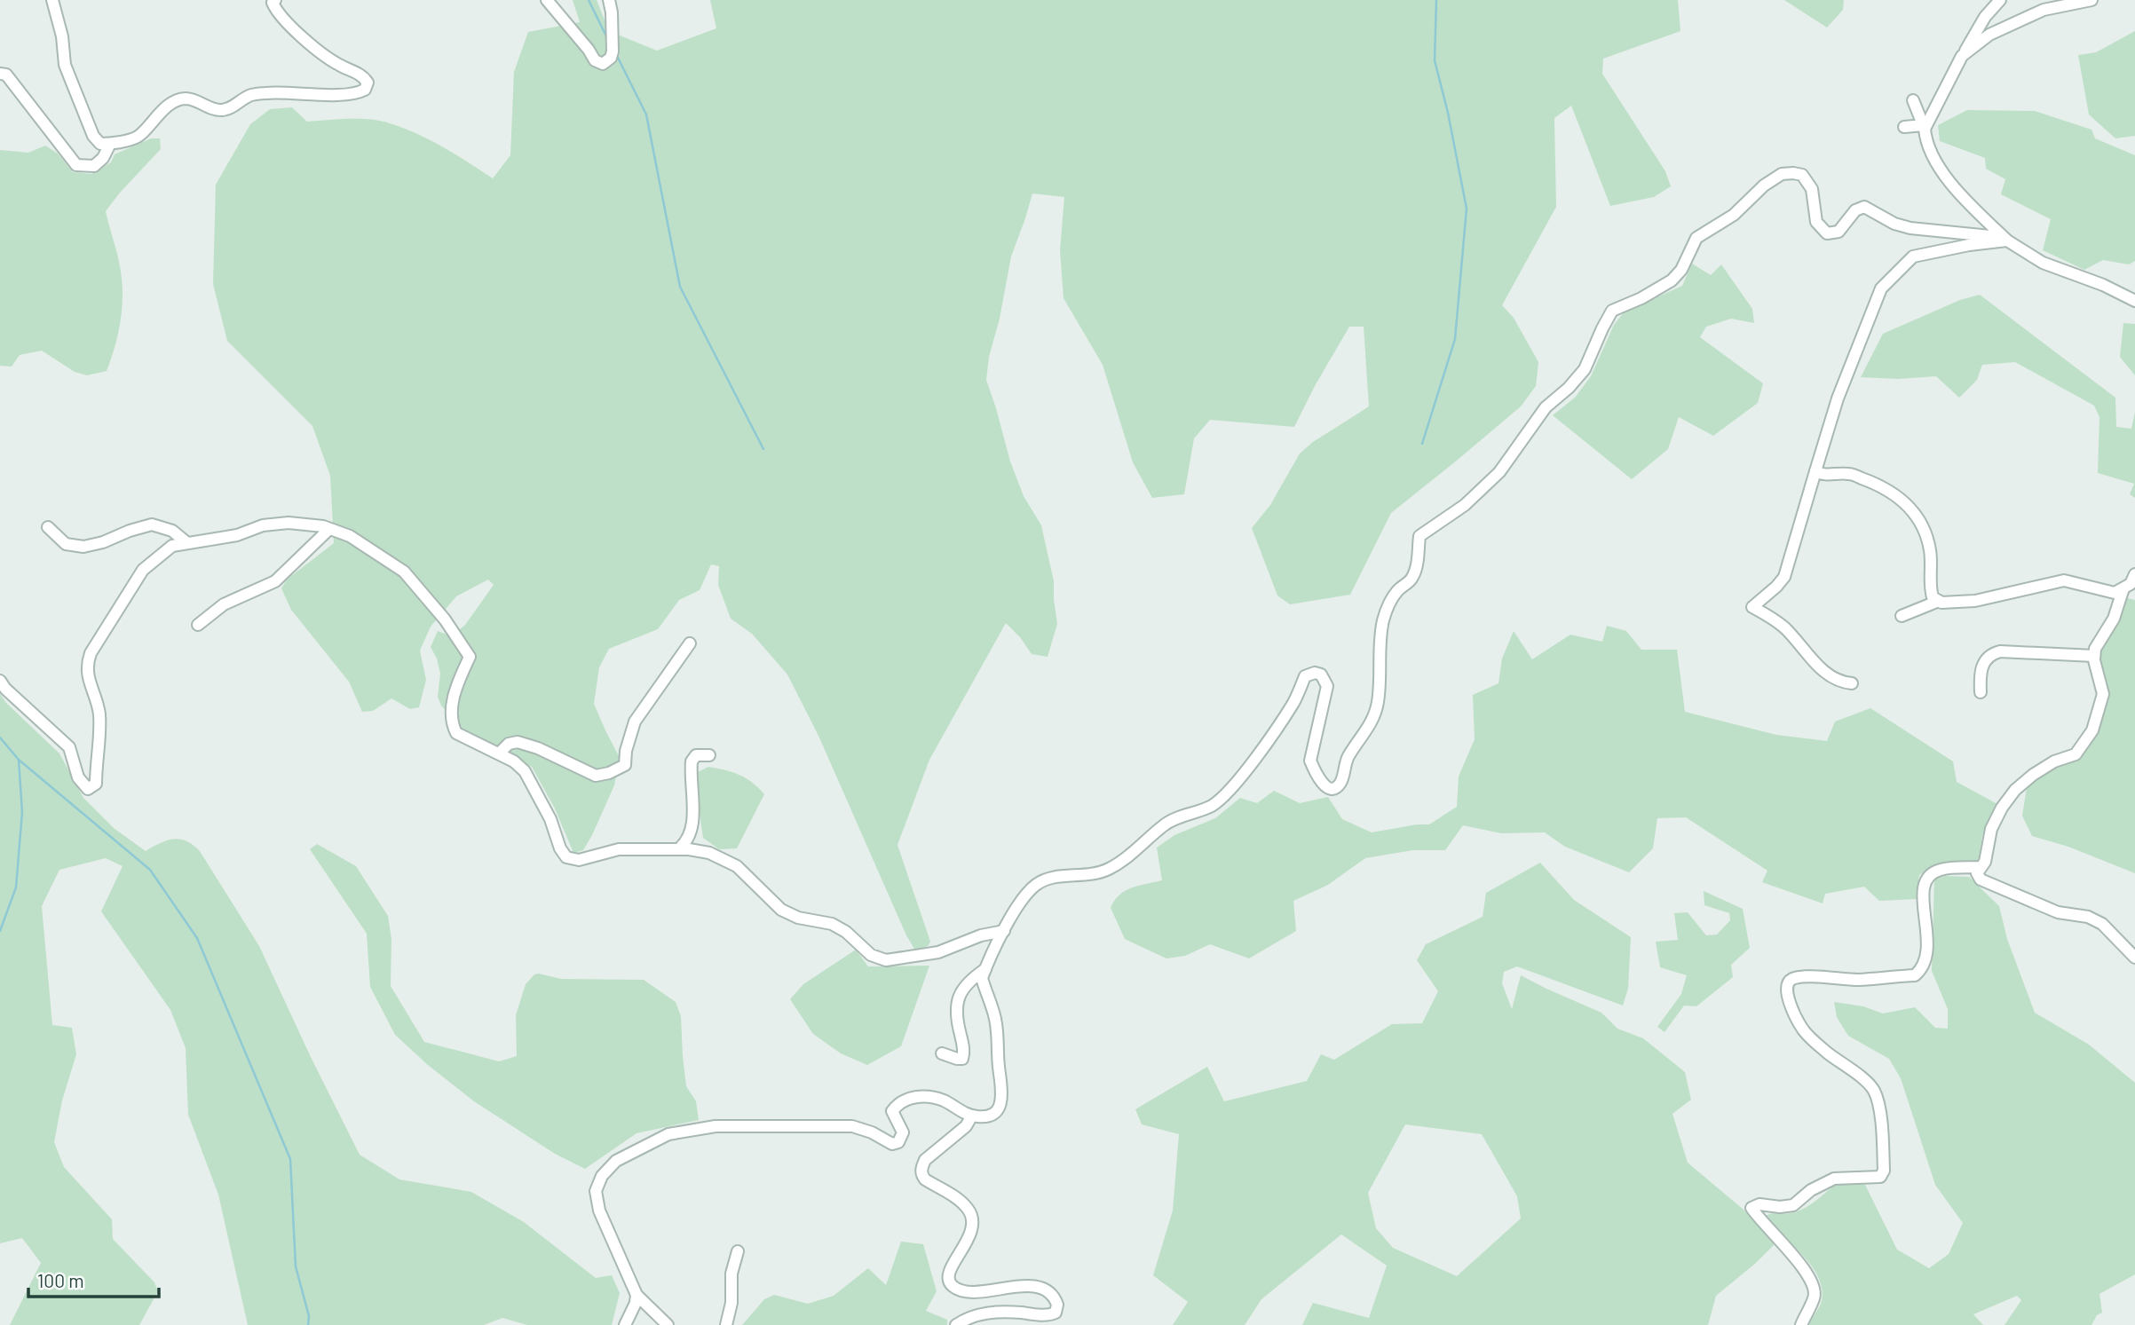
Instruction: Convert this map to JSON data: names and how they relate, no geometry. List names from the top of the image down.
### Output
{
  "scale_bar": "100 m"
}
